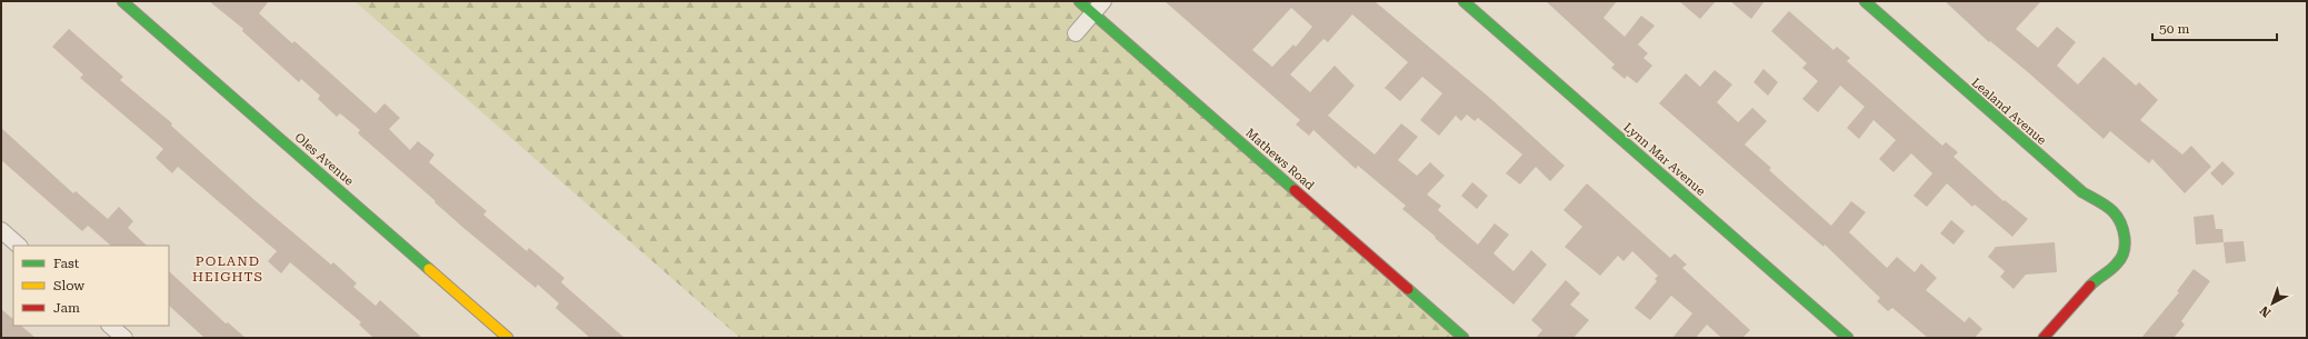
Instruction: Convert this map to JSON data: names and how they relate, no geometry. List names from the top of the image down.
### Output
{
  "streets": {
    "street": [
      "Lealand Avenue",
      "Oles Avenue",
      "Mathews Road",
      "Lynn Mar Avenue"
    ]
  },
  "districts": ["POLAND HEIGHTS"],
  "legend": ["Fast", "Slow", "Jam"],
  "scale_bar": "50 m",
  "north": "bottom left"
}
